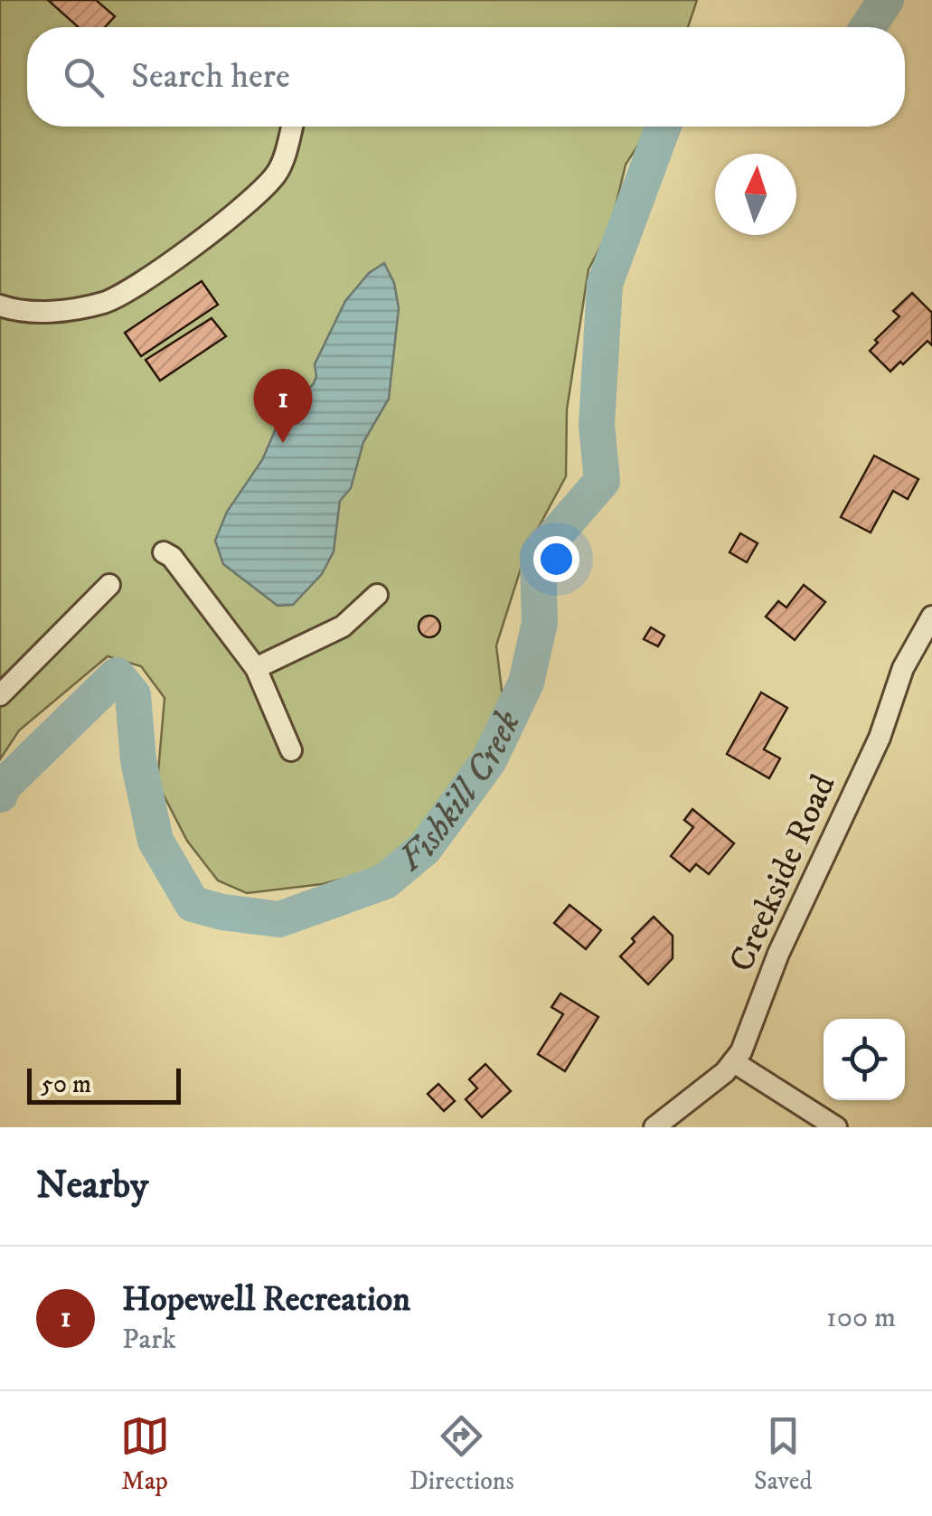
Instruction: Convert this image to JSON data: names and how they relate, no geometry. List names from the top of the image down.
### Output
{
  "streets": {
    "street": ["Creekside Road"]
  },
  "water": ["Fishkill Creek"],
  "scale_bar": "50 m",
  "north": "top",
  "page": {
    "search": "Search here",
    "pins": "1",
    "scale": "50 m",
    "heading": "Nearby",
    "list": [
      {
        "mark": "1",
        "name": "Hopewell Recreation",
        "note": "Park",
        "value": "100 m"
      }
    ],
    "nav": ["Map", "Directions", "Saved"]
  }
}
